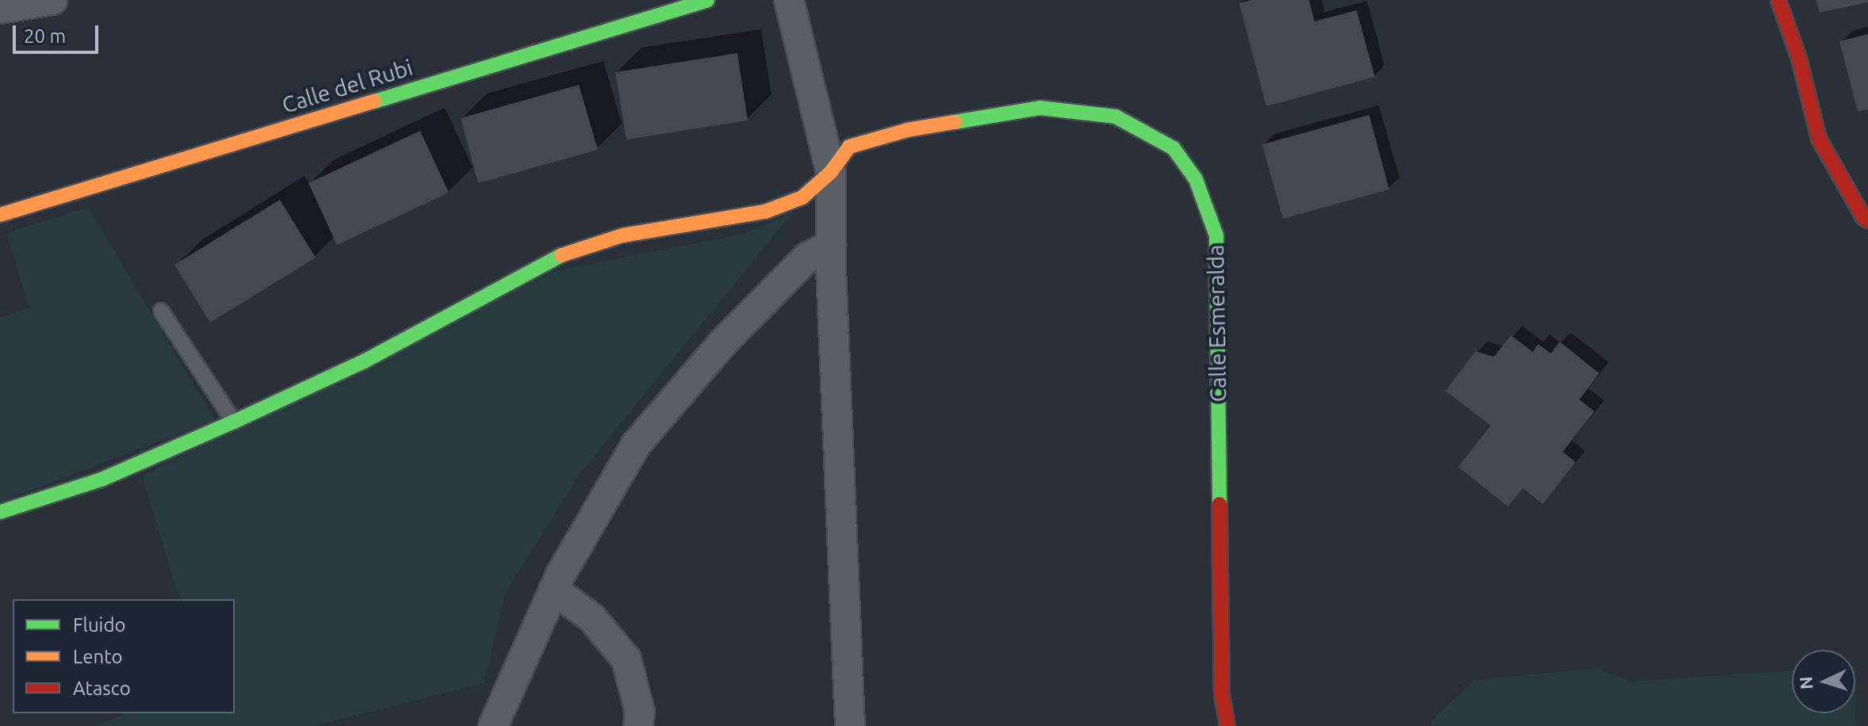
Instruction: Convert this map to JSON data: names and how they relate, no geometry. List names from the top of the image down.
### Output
{
  "streets": {
    "street": ["Calle del Rubi", "Calle Esmeralda"]
  },
  "legend": ["Fluido", "Lento", "Atasco"],
  "scale_bar": "20 m",
  "north": "left"
}
